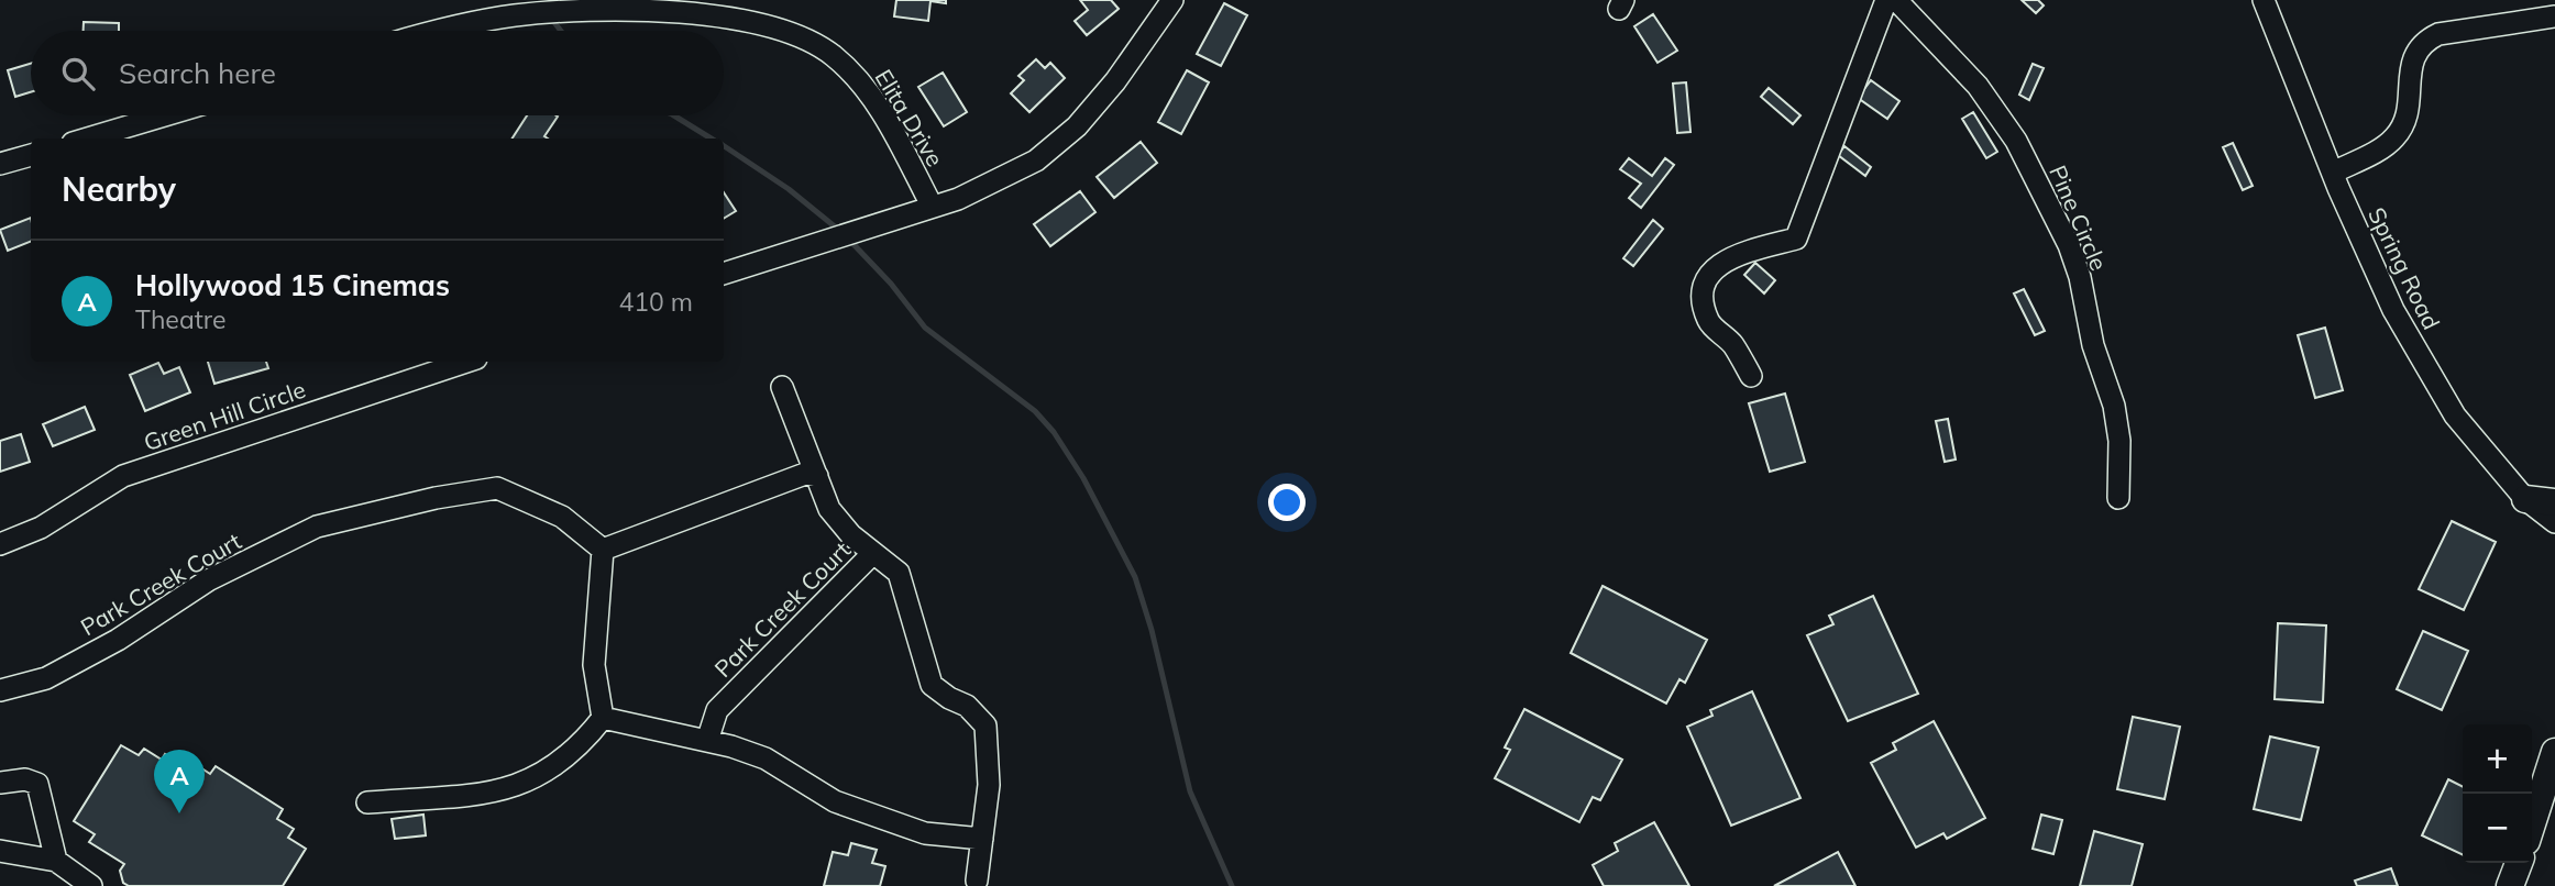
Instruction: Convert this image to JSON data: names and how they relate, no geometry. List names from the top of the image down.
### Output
{
  "streets": {
    "street": [
      "Elita Drive",
      "Pine Circle",
      "Spring Road",
      "Green Hill Circle",
      "Park Creek Court"
    ]
  },
  "page": {
    "search": "Search here",
    "heading": "Nearby",
    "list": [
      {
        "mark": "A",
        "name": "Hollywood 15 Cinemas",
        "note": "Theatre",
        "value": "410 m"
      }
    ],
    "map_buttons": ["+", "−"],
    "pins": "A"
  }
}
